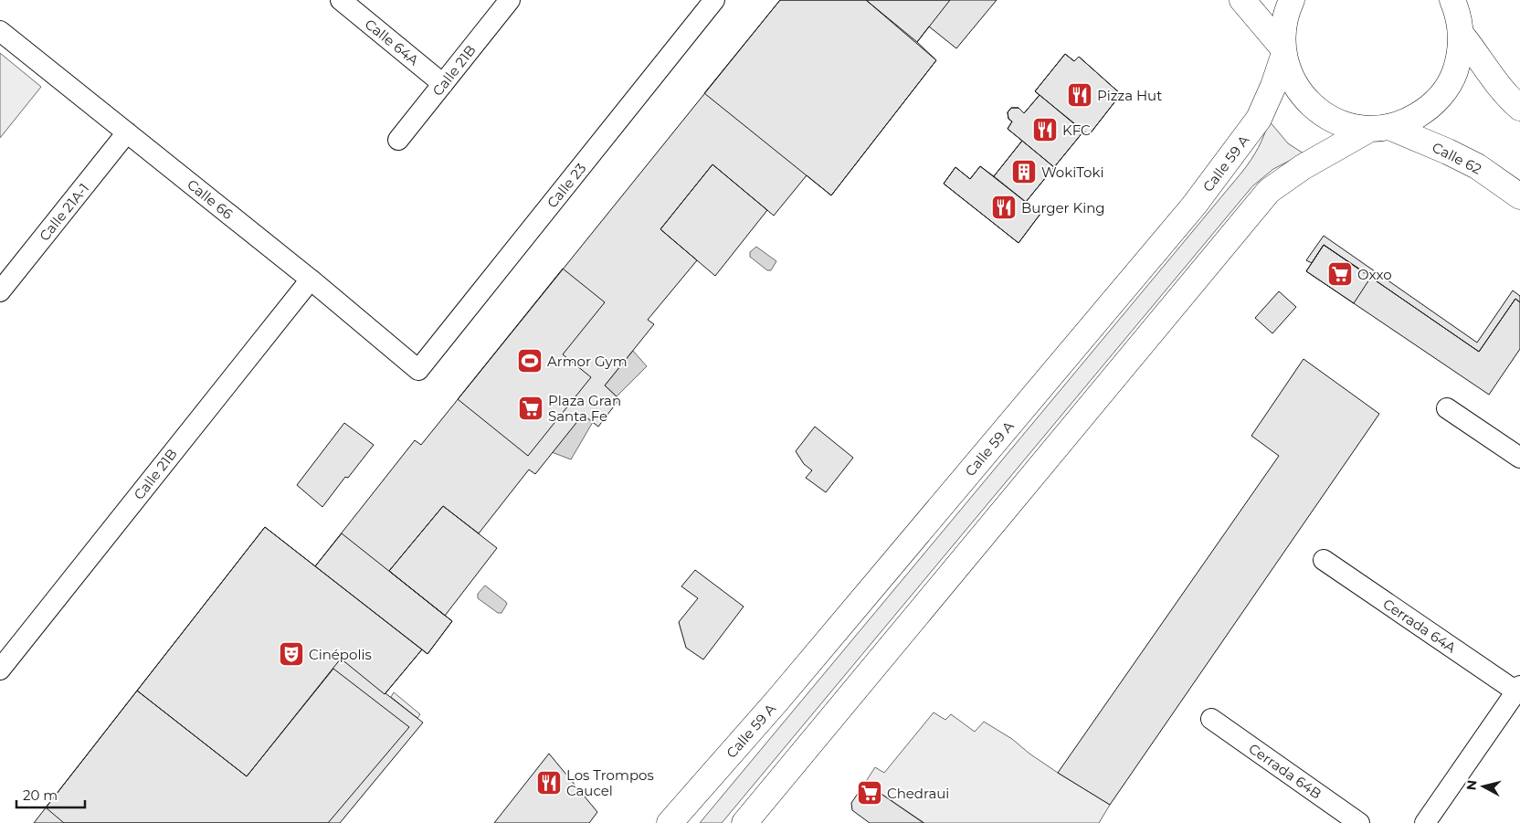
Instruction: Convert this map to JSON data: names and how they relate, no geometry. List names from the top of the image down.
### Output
{
  "streets": {
    "main road": ["Calle 62", "Calle 59 A"],
    "street": [
      "Calle 64A",
      "Calle 21B",
      "Calle 23",
      "Calle 66",
      "Calle 21A-1",
      "Cerrada 64A",
      "Cerrada 64B"
    ]
  },
  "crossings": [
    ["Calle 64A", "Calle 21B"],
    ["Calle 21B", "Calle 66"],
    ["Calle 62", "Calle 59 A"],
    ["Calle 23", "Calle 66"],
    ["Calle 66", "Calle 21A-1"]
  ],
  "places": {
    "restaurant": [
      "Pizza Hut",
      "KFC",
      "Burger King",
      "Los Trompos Caucel"
    ],
    "building": ["WokiToki"],
    "supermarket": ["Oxxo", "Plaza Gran Santa Fe", "Chedraui"],
    "sports": ["Armor Gym"],
    "theatre": ["Cinépolis"]
  },
  "scale_bar": "20 m",
  "north": "left"
}
